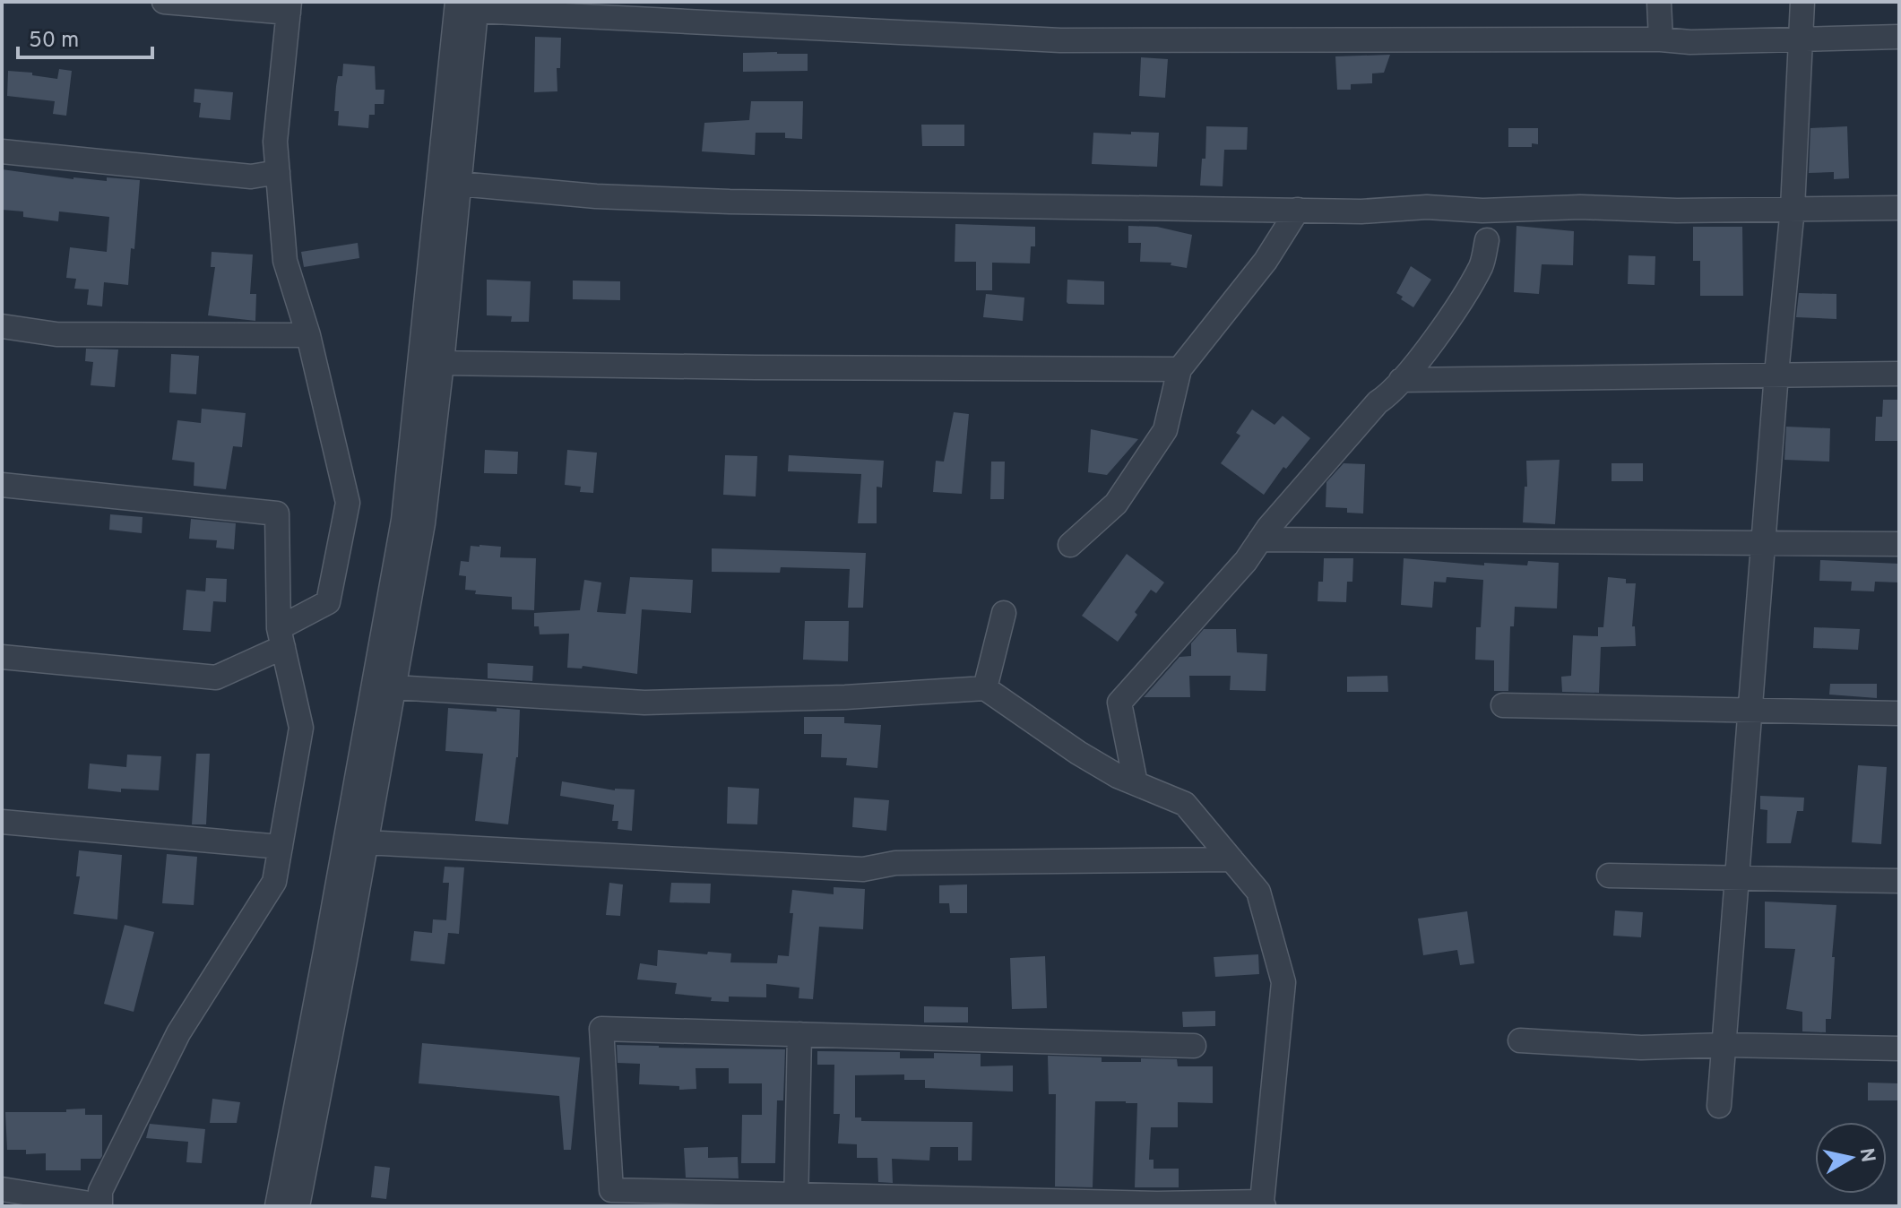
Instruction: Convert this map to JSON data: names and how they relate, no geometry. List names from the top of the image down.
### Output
{
  "scale_bar": "50 m",
  "north": "right"
}
